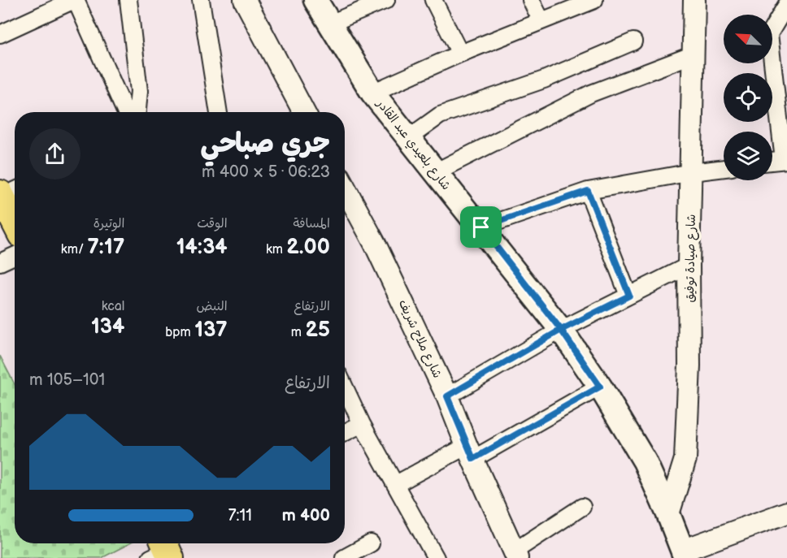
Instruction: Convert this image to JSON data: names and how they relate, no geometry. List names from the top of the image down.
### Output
{
  "streets": {
    "main road": ["شارع بلعيدي عبد القادر"],
    "street": ["شارع صيادة توفيق", "شارع ملاح شريف"]
  },
  "crossings": [
    ["شارع بلعيدي عبد القادر", "شارع صيادة توفيق"]
  ],
  "north": "top left",
  "page": {
    "heading": ["جري صباحي", "06:23 · 5 × 400 m"],
    "stats": [
      ["المسافة", "2.00 km"],
      ["الوقت", "14:34"],
      ["الوتيرة", "7:17 /km"],
      ["الارتفاع", "25 m"],
      ["النبض", "137 bpm"],
      ["kcal", "134"]
    ],
    "chart": ["الارتفاع", "101–105 m"],
    "list": [
      {
        "name": "400 m",
        "note": "7:11"
      }
    ]
  }
}
